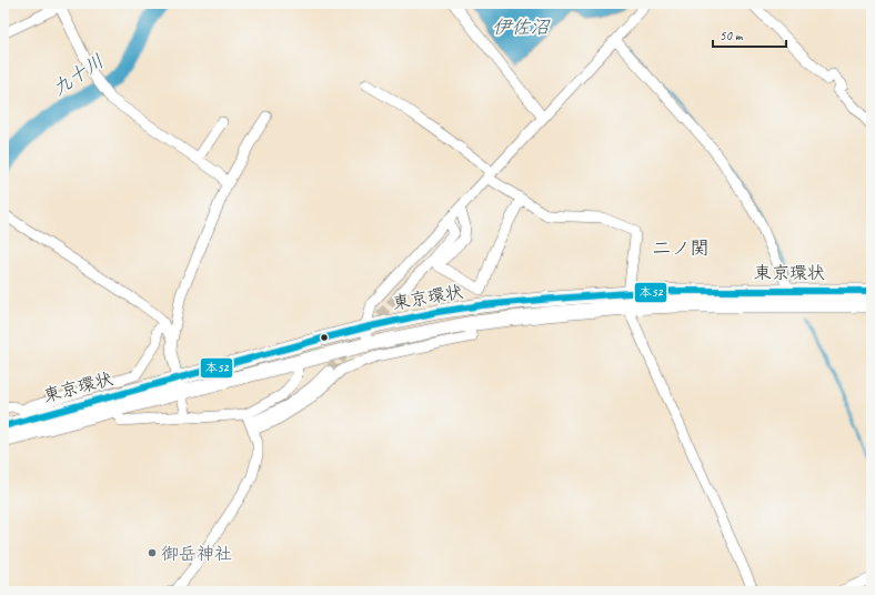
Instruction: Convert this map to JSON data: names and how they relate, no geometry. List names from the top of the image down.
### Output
{
  "streets": {
    "highway": ["東京環状"]
  },
  "districts": ["二ノ関"],
  "water": ["伊佐沼", "九十川"],
  "places": ["御岳神社"],
  "lines": ["transit line 本52"],
  "scale_bar": "50 m"
}
